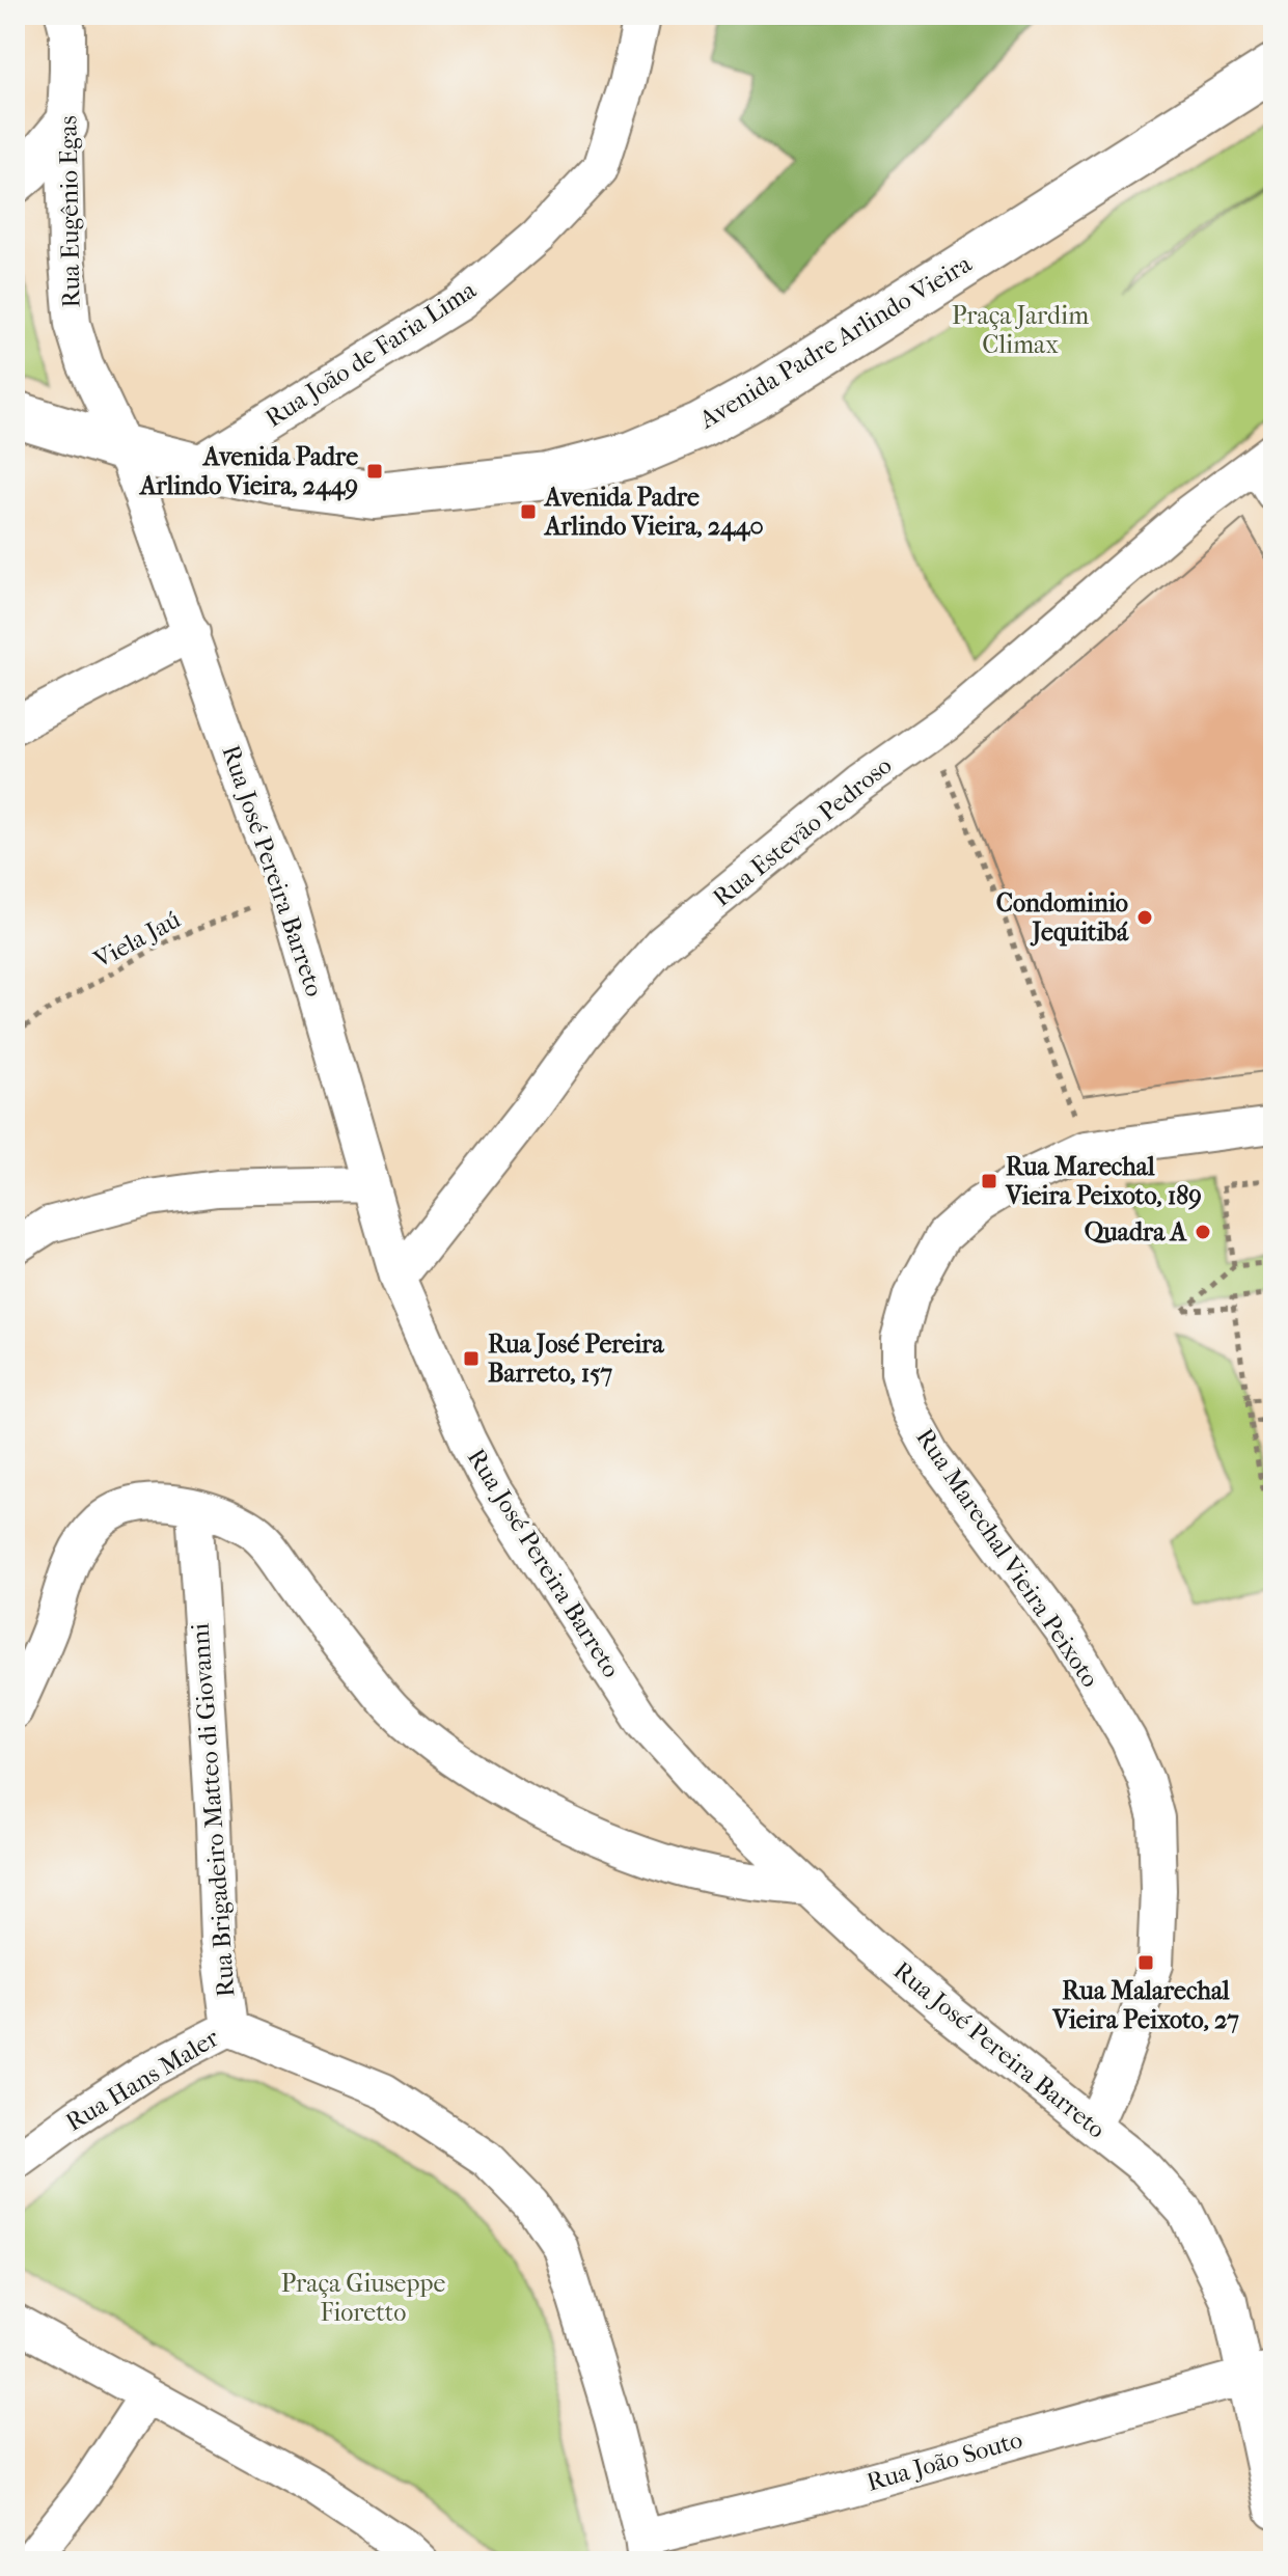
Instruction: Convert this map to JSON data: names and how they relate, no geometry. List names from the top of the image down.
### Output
{
  "streets": {
    "main road": ["Avenida Padre Arlindo Vieira"],
    "street": [
      "Rua Eugênio Egas",
      "Rua João de Faria Lima",
      "Rua Estevão Pedroso",
      "Rua José Pereira Barreto",
      "Rua Marechal Vieira Peixoto",
      "Rua Brigadeiro Matteo di Giovanni",
      "Rua Hans Maler",
      "Rua João Souto"
    ],
    "path": ["Viela Jaú"]
  },
  "crossings": [
    ["Rua Eugênio Egas", "Avenida Padre Arlindo Vieira"],
    ["Rua Eugênio Egas", "Rua José Pereira Barreto"],
    ["Avenida Padre Arlindo Vieira", "Rua João de Faria Lima"],
    ["Avenida Padre Arlindo Vieira", "Rua José Pereira Barreto"],
    ["Rua Estevão Pedroso", "Rua José Pereira Barreto"],
    ["Rua José Pereira Barreto", "Viela Jaú"],
    ["Rua José Pereira Barreto", "Rua Marechal Vieira Peixoto"],
    ["Rua José Pereira Barreto", "Rua João Souto"],
    ["Rua Brigadeiro Matteo di Giovanni", "Rua Hans Maler"],
    ["Rua Brigadeiro Matteo di Giovanni", "Rua João Souto"]
  ],
  "parks": ["Praça Jardim Climax", "Praça Giuseppe Fioretto"],
  "places": {
    "transit": [
      "Avenida Padre Arlindo Vieira, 2449",
      "Avenida Padre Arlindo Vieira, 2440",
      "Rua Marechal Vieira Peixoto, 189",
      "Rua José Pereira Barreto, 157",
      "Rua Malarechal Vieira Peixoto, 27"
    ],
    "other": ["Condominio Jequitibá", "Quadra A"]
  }
}
